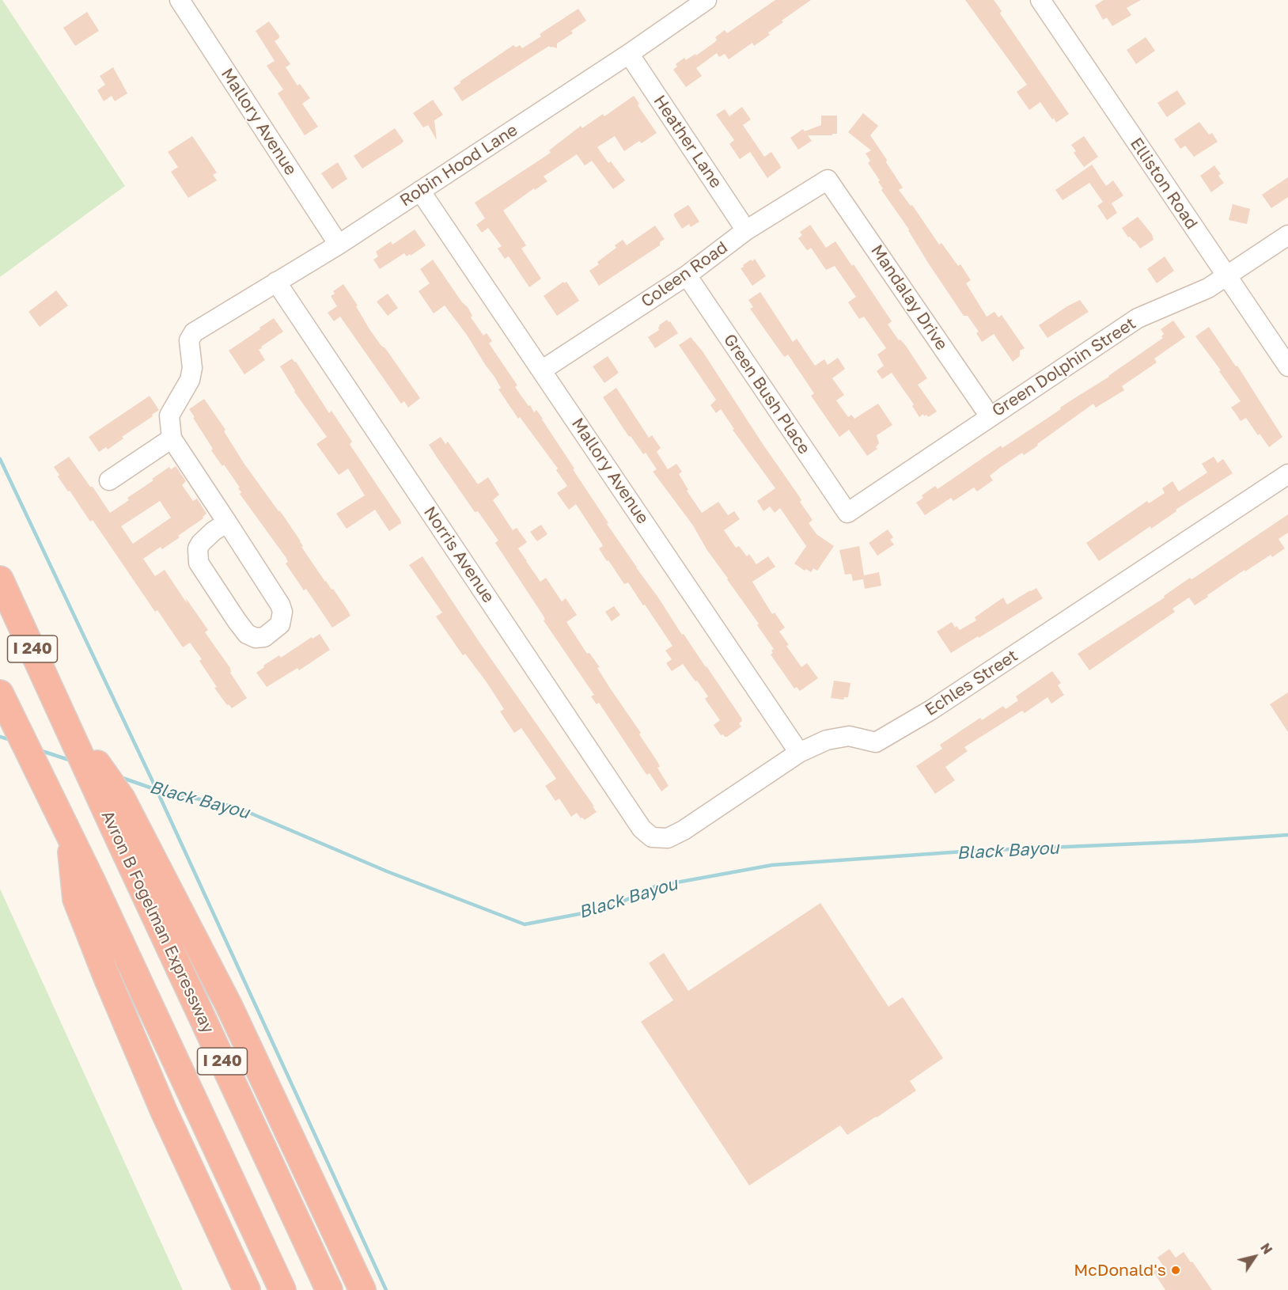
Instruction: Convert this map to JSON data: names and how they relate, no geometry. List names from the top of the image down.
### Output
{
  "streets": {
    "highway": ["I 240", "Avron B Fogelman Expressway"],
    "street": [
      "Mallory Avenue",
      "Heather Lane",
      "Robin Hood Lane",
      "Elliston Road",
      "Coleen Road",
      "Mandalay Drive",
      "Green Dolphin Street",
      "Green Bush Place",
      "Norris Avenue",
      "Echles Street"
    ]
  },
  "crossings": [
    ["Mallory Avenue", "Robin Hood Lane"],
    ["Mallory Avenue", "Coleen Road"],
    ["Mallory Avenue", "Echles Street"],
    ["Heather Lane", "Robin Hood Lane"],
    ["Heather Lane", "Coleen Road"],
    ["Robin Hood Lane", "Norris Avenue"],
    ["Elliston Road", "Green Dolphin Street"],
    ["Coleen Road", "Mandalay Drive"],
    ["Coleen Road", "Green Bush Place"],
    ["Mandalay Drive", "Green Dolphin Street"],
    ["Green Dolphin Street", "Green Bush Place"],
    ["Norris Avenue", "Echles Street"]
  ],
  "water": ["Black Bayou"],
  "places": ["McDonald's"],
  "north": "top right"
}
